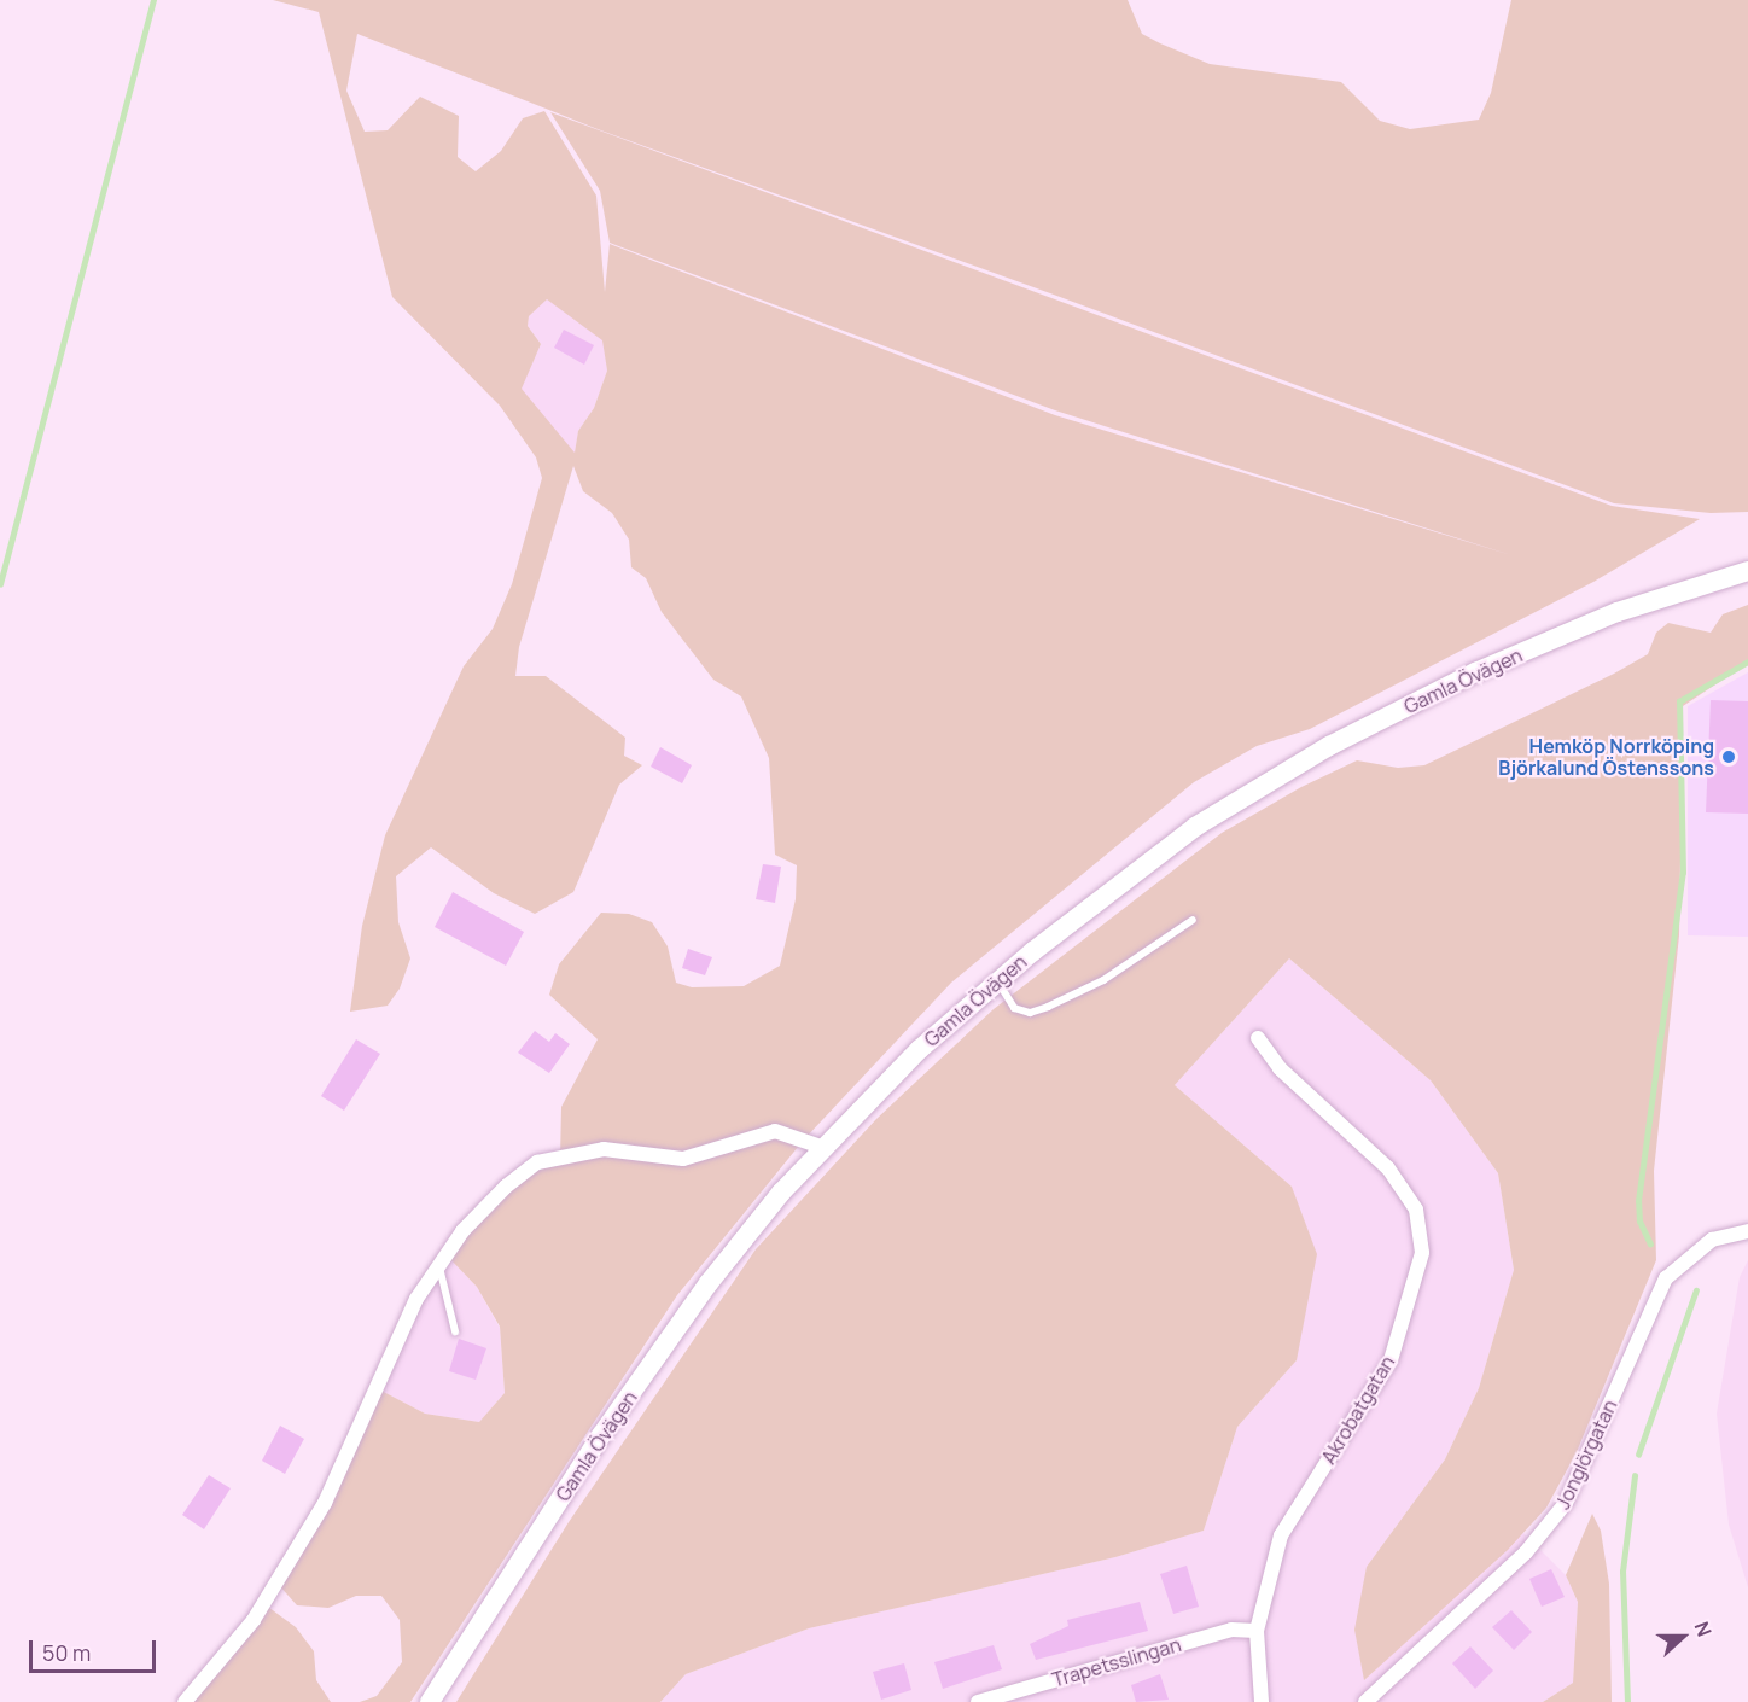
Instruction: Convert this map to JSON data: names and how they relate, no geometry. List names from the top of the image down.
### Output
{
  "streets": {
    "main road": ["Gamla Övägen"],
    "street": ["Akrobatgatan", "Jonglörgatan", "Trapetsslingan"]
  },
  "crossings": [
    ["Akrobatgatan", "Trapetsslingan"]
  ],
  "places": ["Hemköp Norrköping Björkalund Östenssons"],
  "scale_bar": "50 m",
  "north": "right"
}
